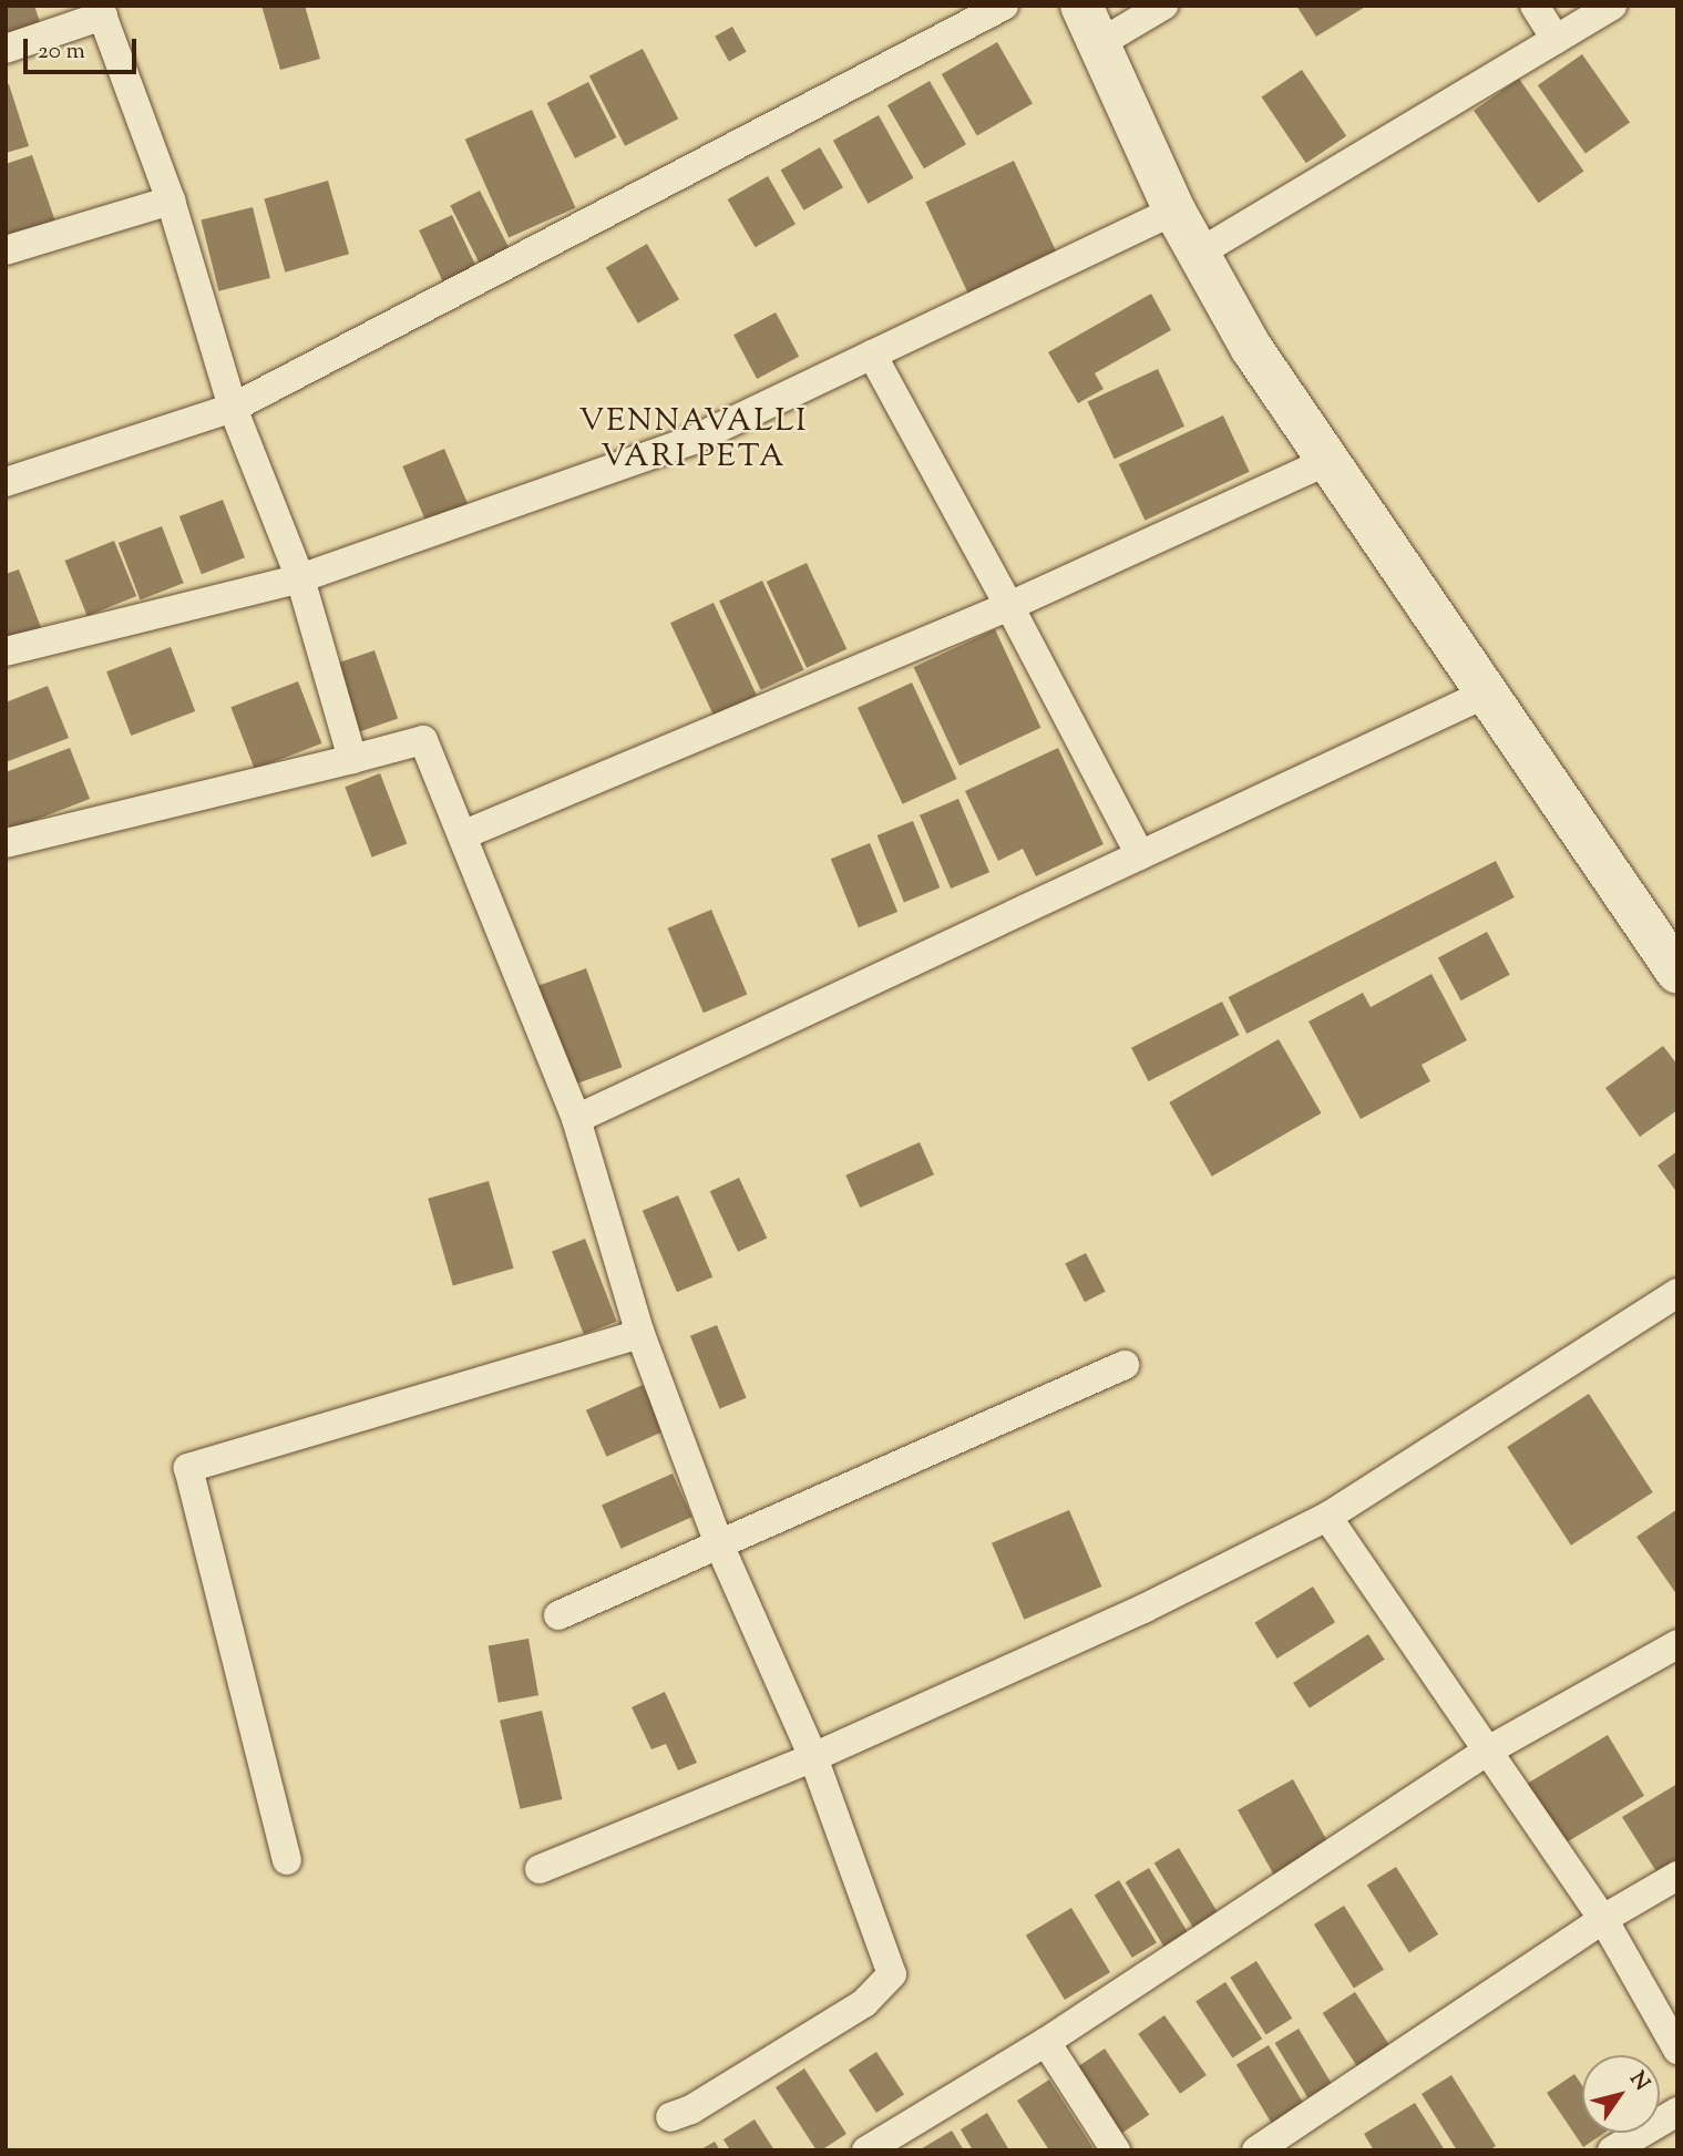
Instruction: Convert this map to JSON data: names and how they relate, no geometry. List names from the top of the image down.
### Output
{
  "districts": ["VENNAVALLI VARI PETA"],
  "scale_bar": "20 m",
  "north": "top right"
}
